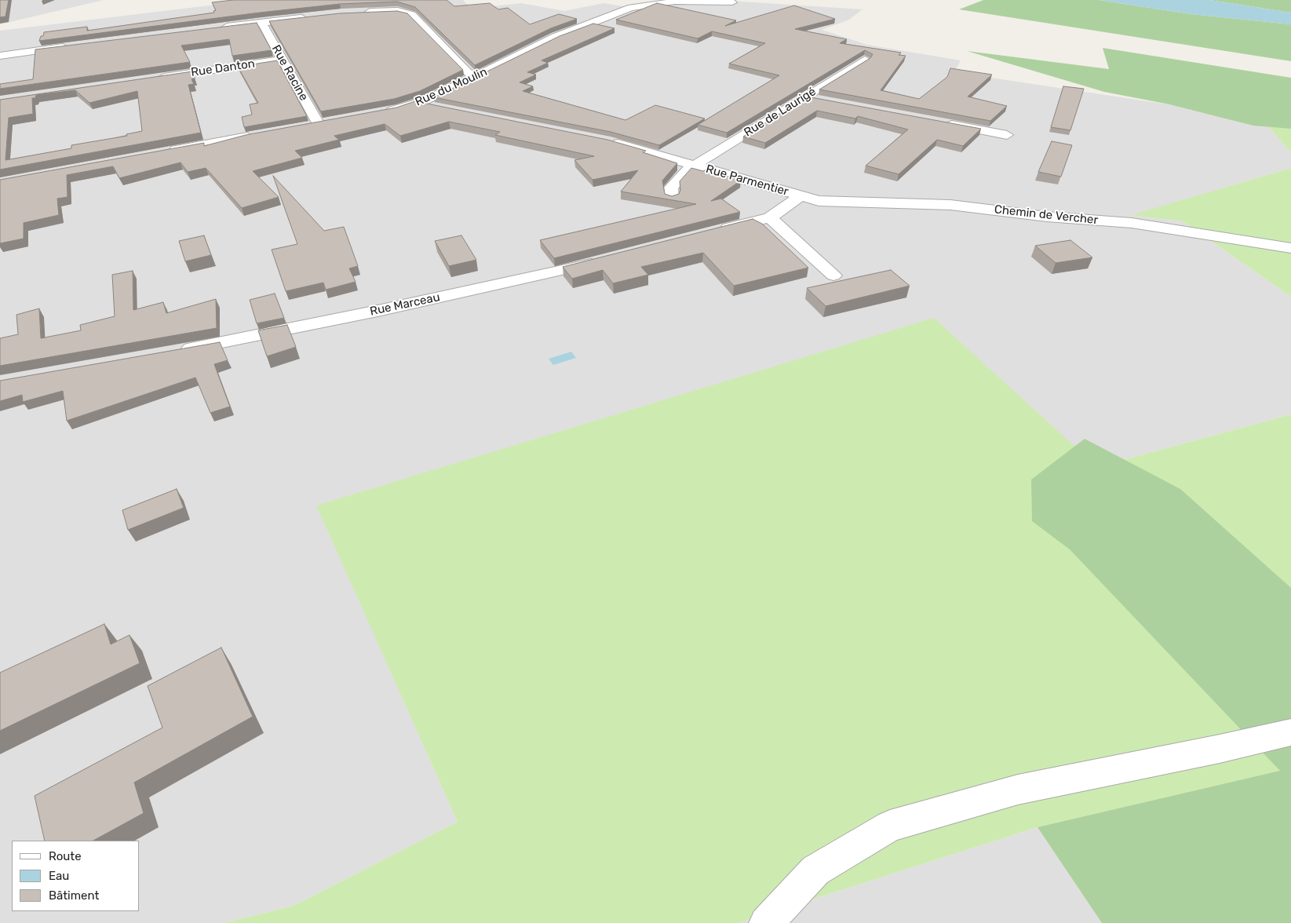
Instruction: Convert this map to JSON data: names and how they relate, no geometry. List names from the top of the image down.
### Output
{
  "streets": {
    "street": [
      "Rue Danton",
      "Rue Racine",
      "Rue du Moulin",
      "Rue de Laurigé",
      "Rue Parmentier",
      "Chemin de Vercher",
      "Rue Marceau"
    ]
  },
  "crossings": [
    ["Rue Danton", "Rue Racine"],
    ["Rue de Laurigé", "Rue Parmentier"],
    ["Rue Parmentier", "Chemin de Vercher"]
  ],
  "legend": ["Route", "Eau", "Bâtiment"]
}
